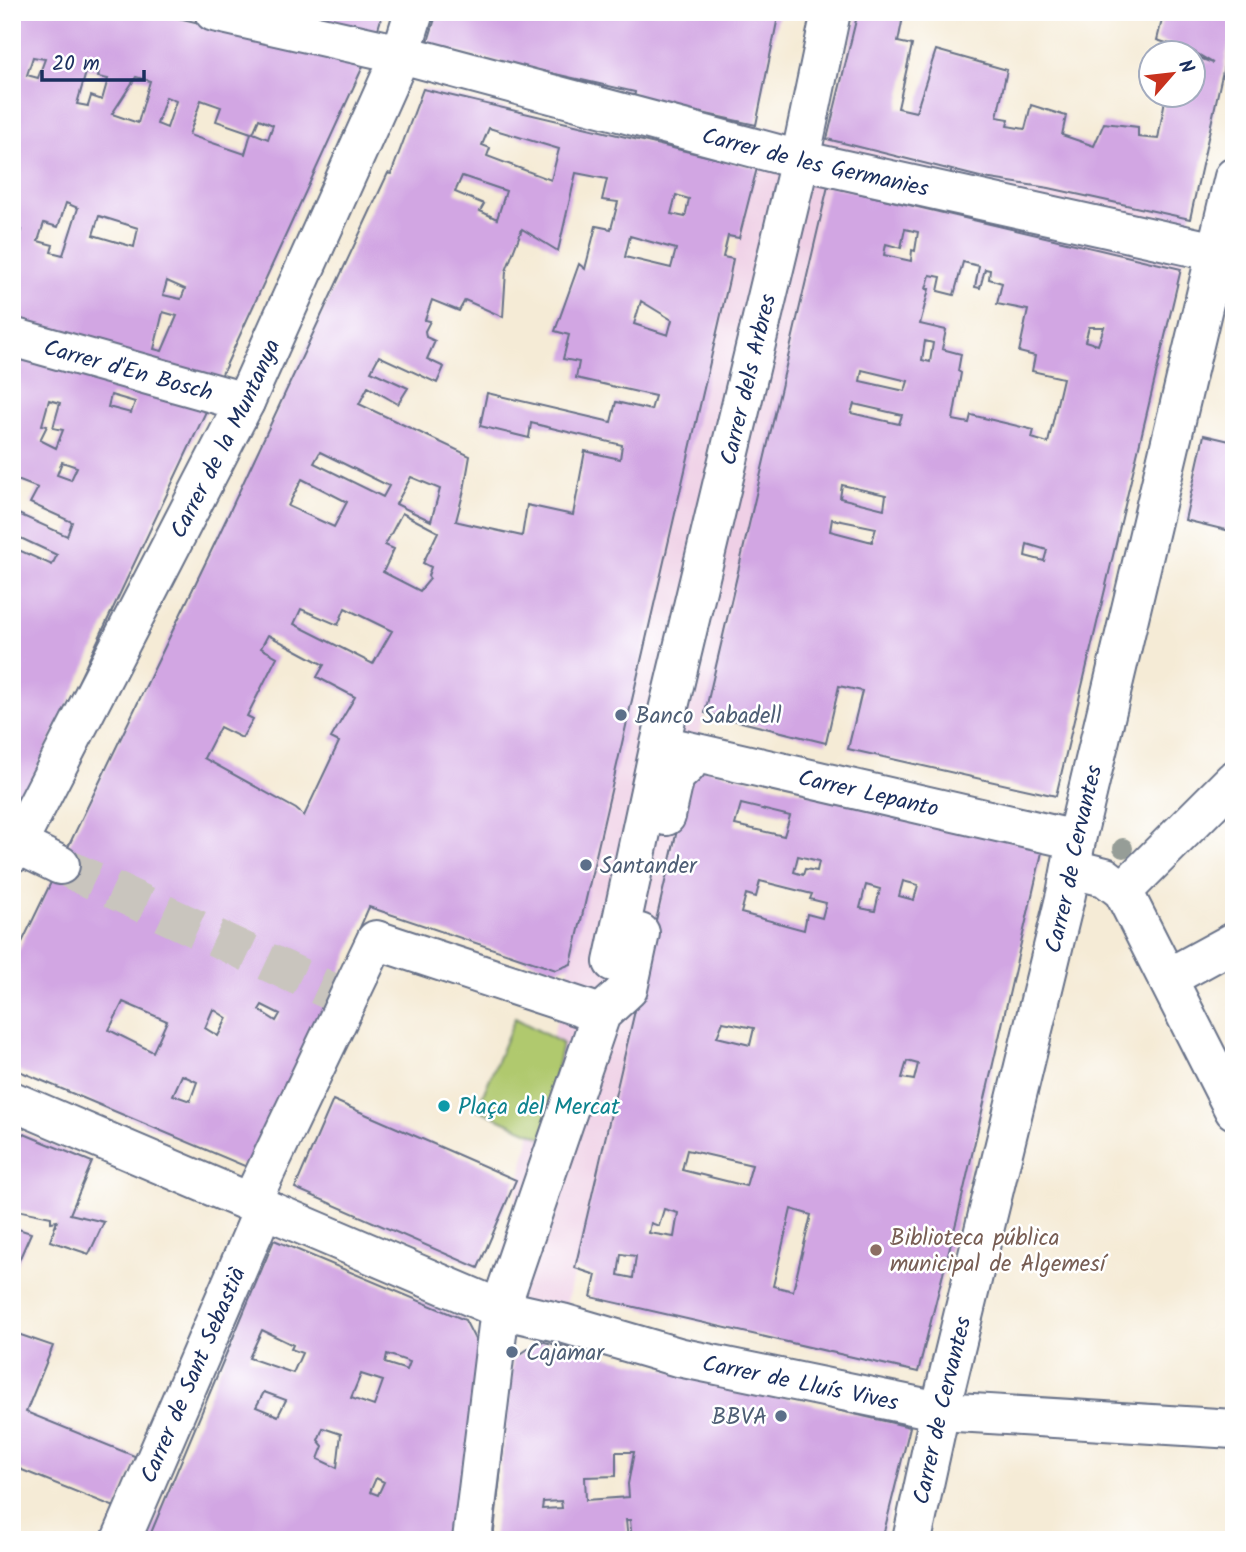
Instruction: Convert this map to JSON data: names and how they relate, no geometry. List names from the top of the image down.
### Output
{
  "streets": {
    "street": [
      "Carrer de les Germanies",
      "Carrer d'En Bosch",
      "Carrer dels Arbres",
      "Carrer de la Muntanya",
      "Carrer Lepanto",
      "Carrer de Cervantes",
      "Carrer de Sant Sebastià",
      "Carrer de Lluís Vives"
    ]
  },
  "crossings": [
    ["Carrer de les Germanies", "Carrer dels Arbres"],
    ["Carrer de les Germanies", "Carrer de la Muntanya"],
    ["Carrer de les Germanies", "Carrer de Cervantes"],
    ["Carrer d'En Bosch", "Carrer de la Muntanya"],
    ["Carrer dels Arbres", "Carrer Lepanto"],
    ["Carrer Lepanto", "Carrer de Cervantes"],
    ["Carrer de Cervantes", "Carrer de Lluís Vives"]
  ],
  "places": [
    "Banco Sabadell",
    "Santander",
    "Plaça del Mercat",
    "Biblioteca pública municipal de Algemesí",
    "Cajamar",
    "BBVA"
  ],
  "scale_bar": "20 m",
  "north": "top right"
}
